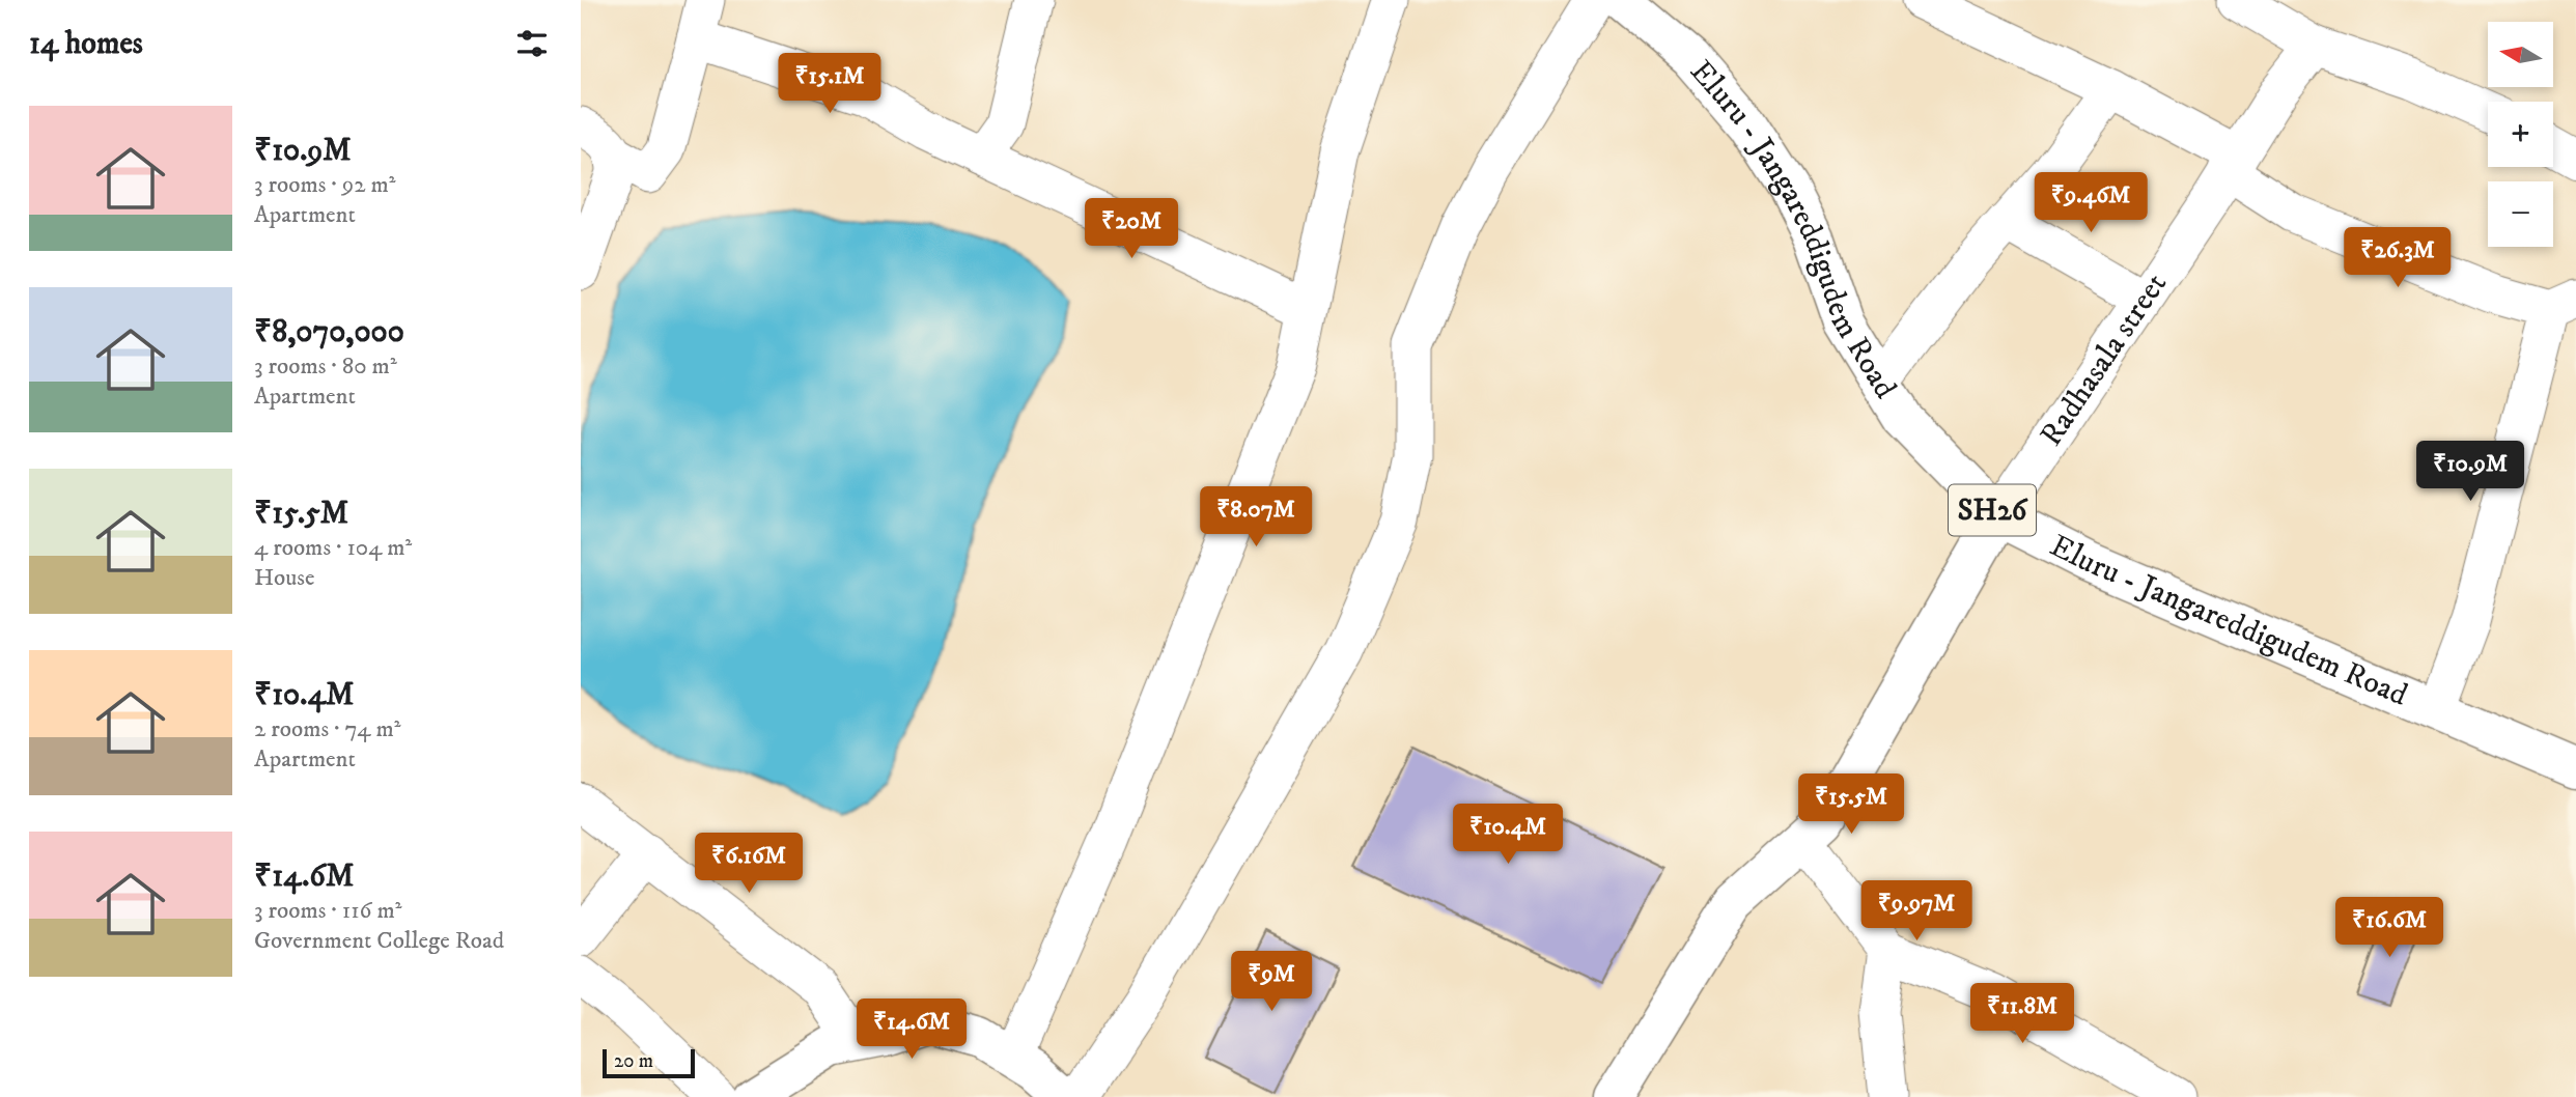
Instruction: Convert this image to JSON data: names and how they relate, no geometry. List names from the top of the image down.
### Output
{
  "streets": {
    "main road": ["Eluru - Jangareddigudem Road", "SH26"],
    "street": ["Radhasala street"]
  },
  "crossings": [
    ["Eluru - Jangareddigudem Road", "Radhasala street"]
  ],
  "scale_bar": "20 m",
  "north": "left",
  "page": {
    "heading": "14 homes",
    "map_buttons": ["+", "−"],
    "price": [
      "₹15.1M",
      "₹9.46M",
      "₹20M",
      "₹26.3M",
      "₹10.9M",
      "₹8.07M",
      "₹15.5M",
      "₹10.4M",
      "₹6.16M",
      "₹9.97M",
      "₹16.6M",
      "₹9M",
      "₹11.8M",
      "₹14.6M"
    ],
    "list": [
      {
        "name": "₹10.9M",
        "note": "3 rooms · 92 m² · Apartment"
      },
      {
        "name": "₹8,070,000",
        "note": "3 rooms · 80 m² · Apartment"
      },
      {
        "name": "₹15.5M",
        "note": "4 rooms · 104 m² · House"
      },
      {
        "name": "₹10.4M",
        "note": "2 rooms · 74 m² · Apartment"
      },
      {
        "name": "₹14.6M",
        "note": "3 rooms · 116 m² · Government College Road"
      }
    ],
    "scale": "20 m"
  }
}
